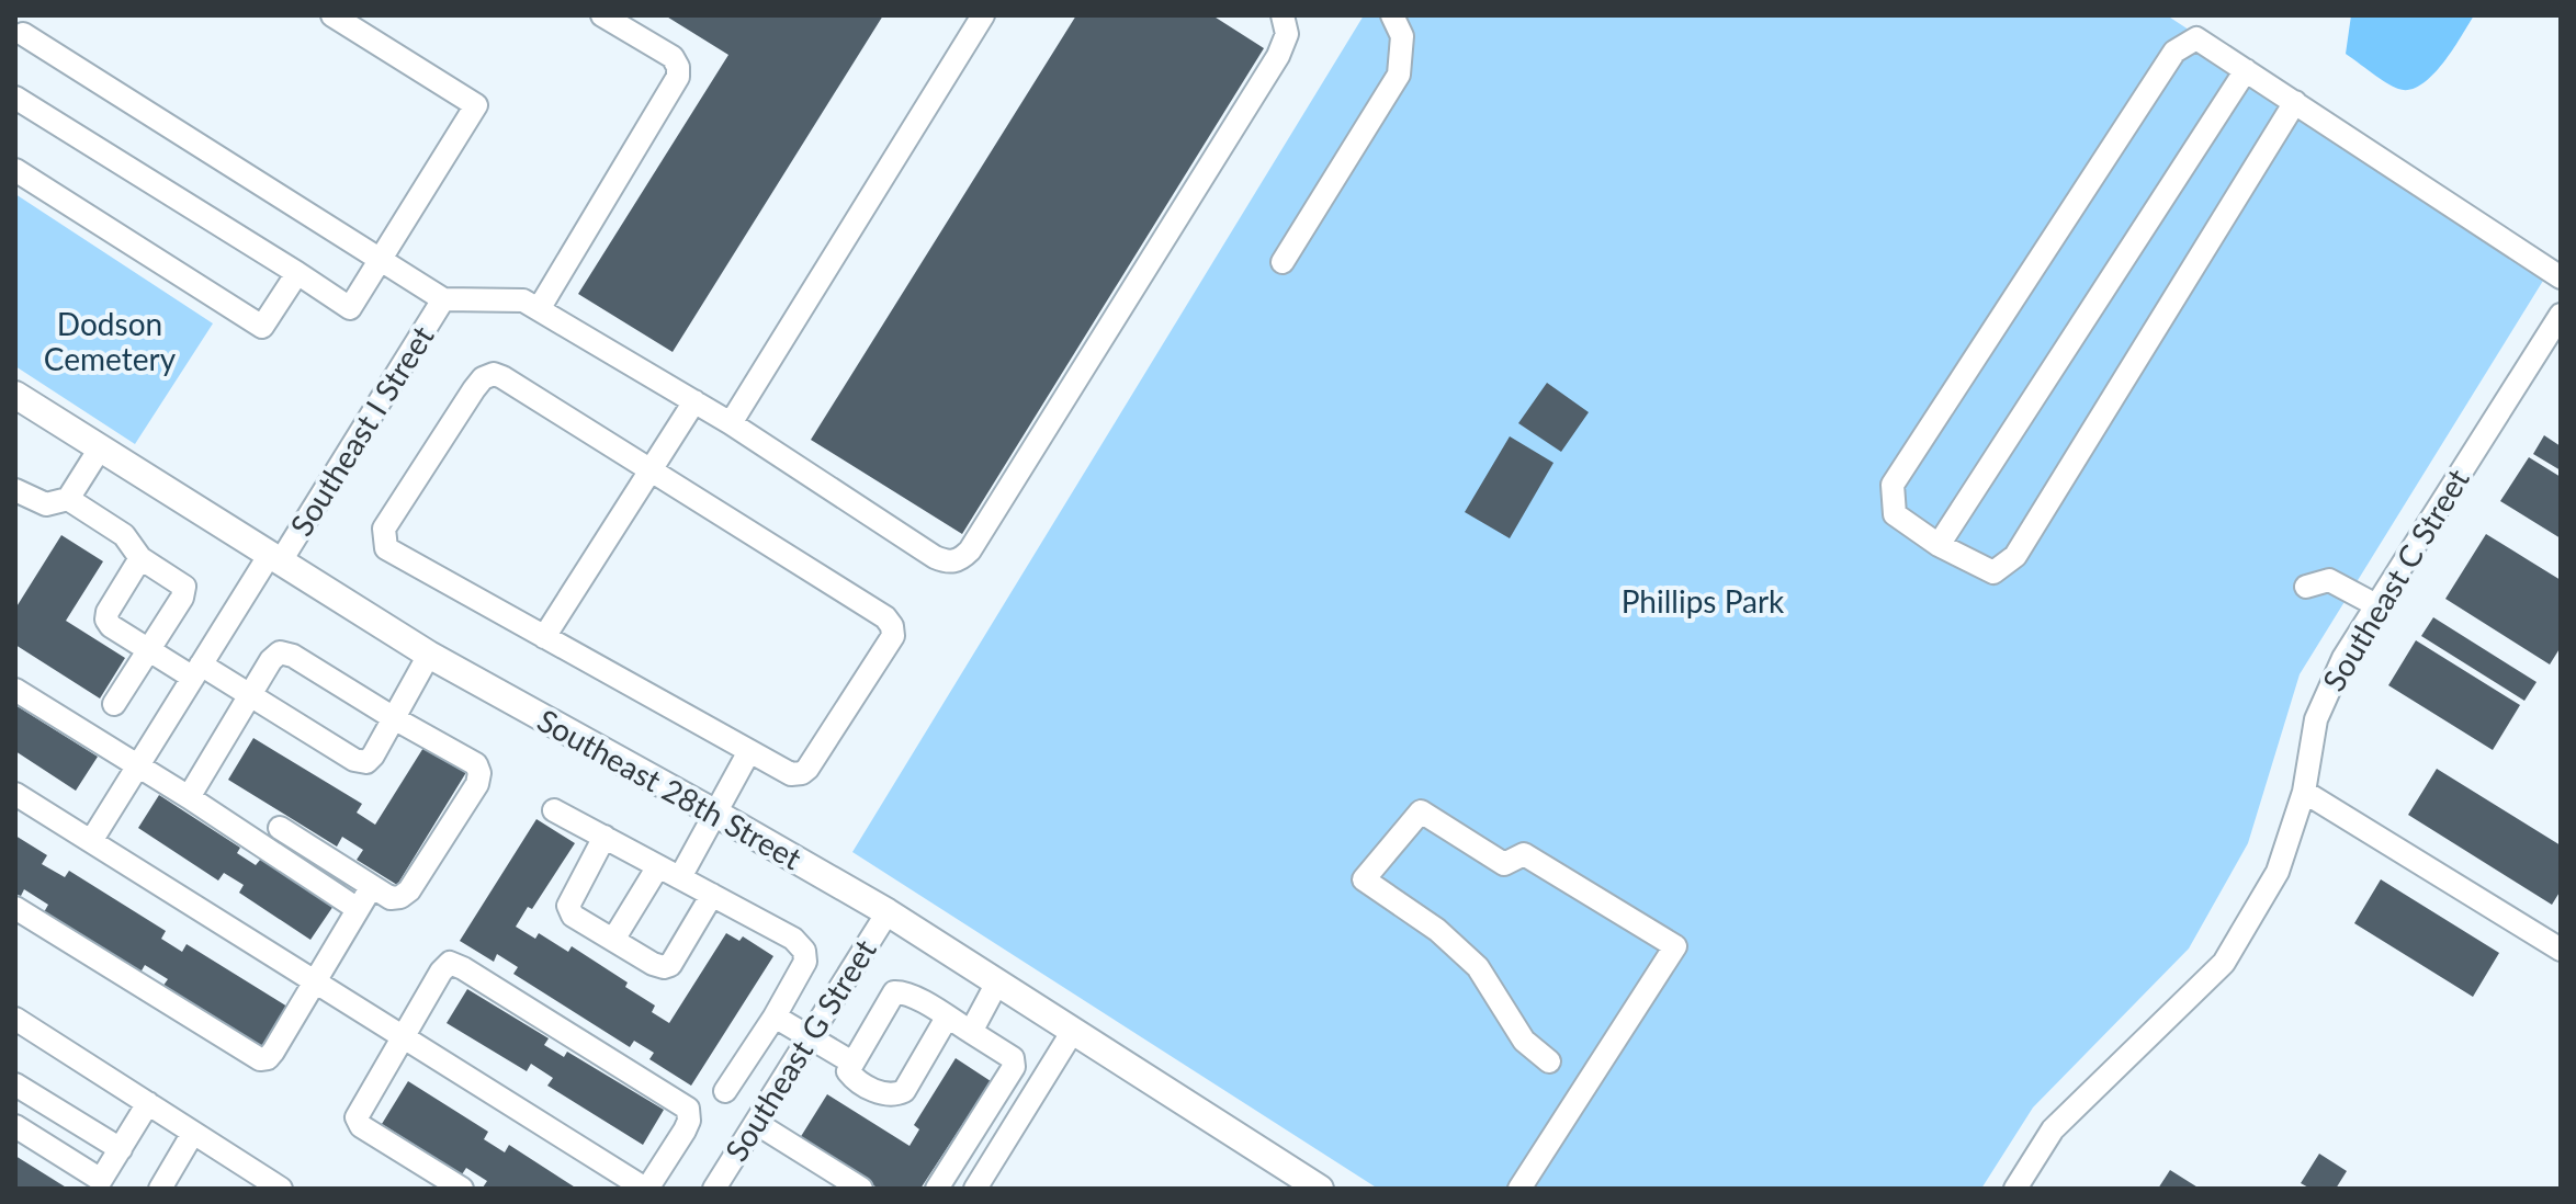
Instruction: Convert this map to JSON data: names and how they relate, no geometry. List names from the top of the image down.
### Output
{
  "streets": {
    "main road": ["Southeast 28th Street"],
    "street": ["Southeast I Street", "Southeast C Street", "Southeast G Street"]
  },
  "crossings": [
    ["Southeast I Street", "Southeast 28th Street"],
    ["Southeast 28th Street", "Southeast G Street"]
  ],
  "parks": ["Dodson Cemetery", "Phillips Park"]
}
